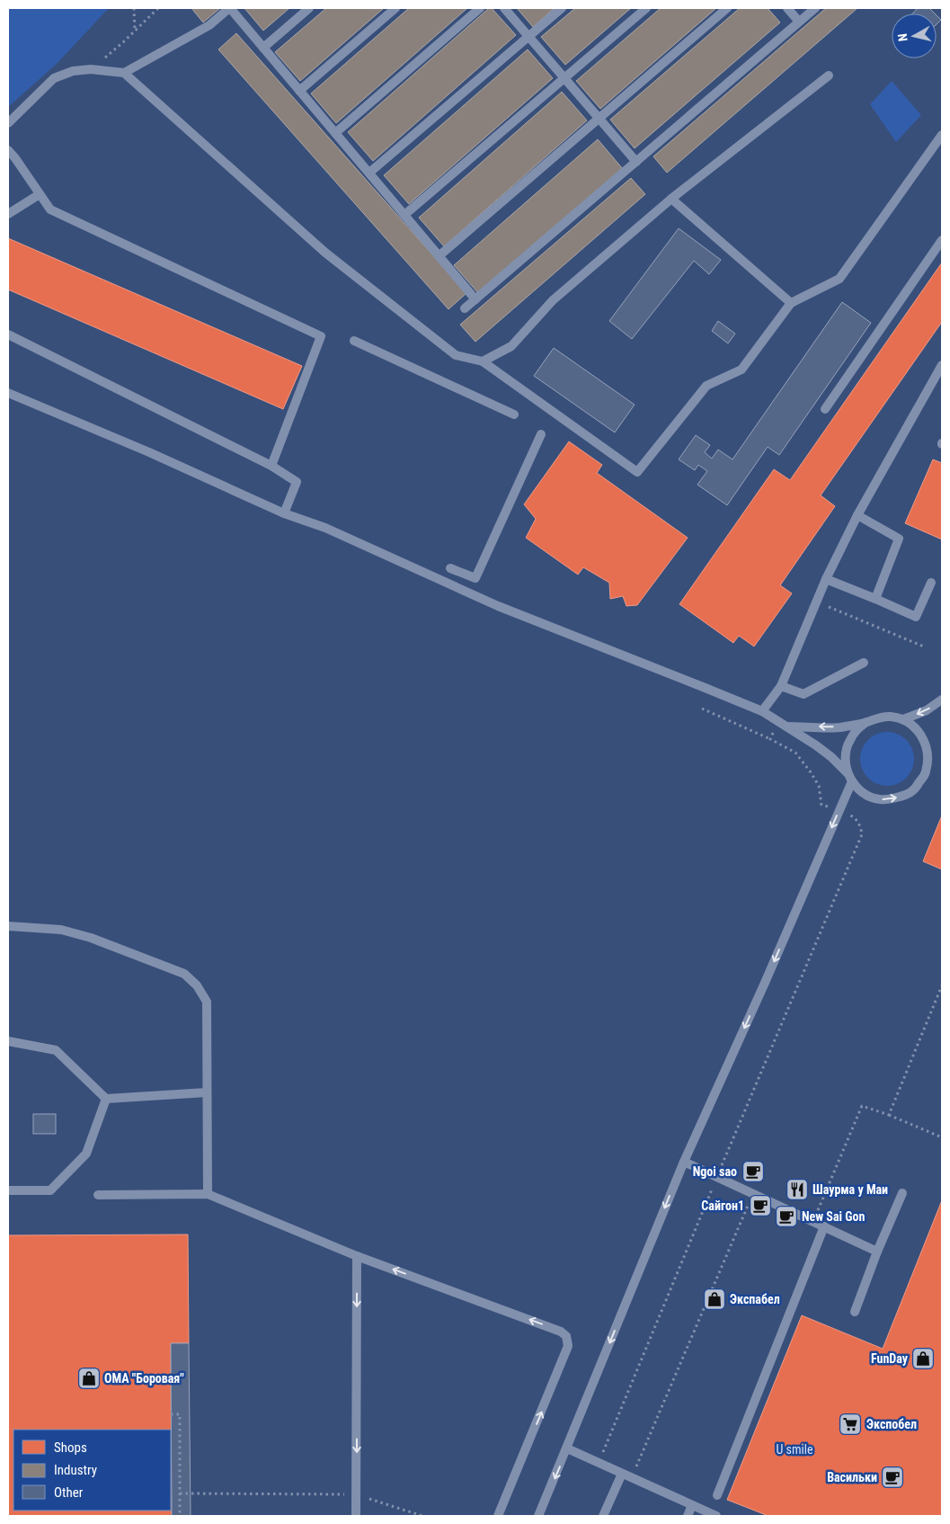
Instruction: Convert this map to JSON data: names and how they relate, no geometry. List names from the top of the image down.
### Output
{
  "parks": ["U smile"],
  "places": {
    "cafe": [
      "Ngoi sao",
      "Сайгон1",
      "New Sai Gon",
      "Васильки"
    ],
    "restaurant": ["Шаурма у Маи"],
    "shop": ["Экспабел", "FunDay", "ОМА \"Боровая\""],
    "supermarket": ["Экспобел"]
  },
  "legend": ["Shops", "Industry", "Other"],
  "north": "left"
}
